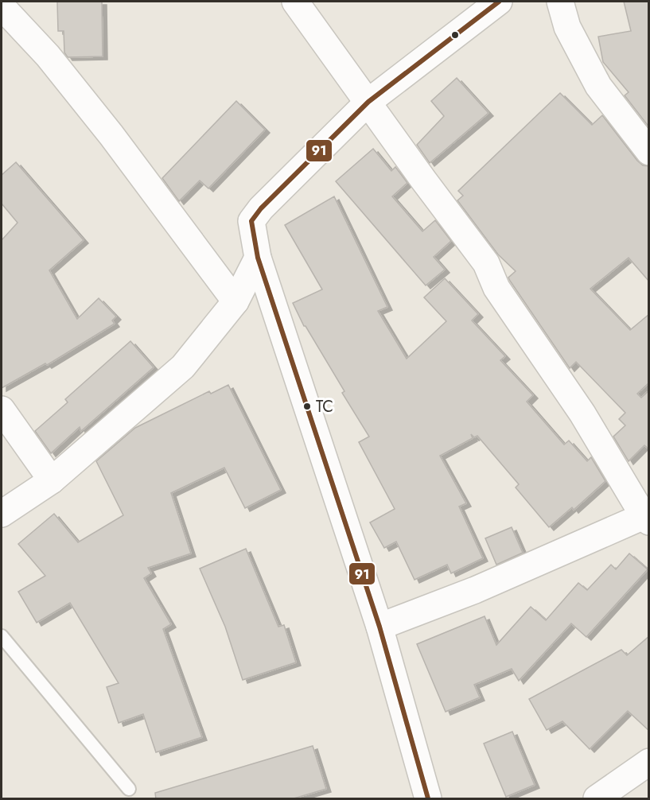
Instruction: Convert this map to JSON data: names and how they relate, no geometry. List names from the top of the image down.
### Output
{
  "places": ["TC"],
  "lines": ["transit line 91"]
}
